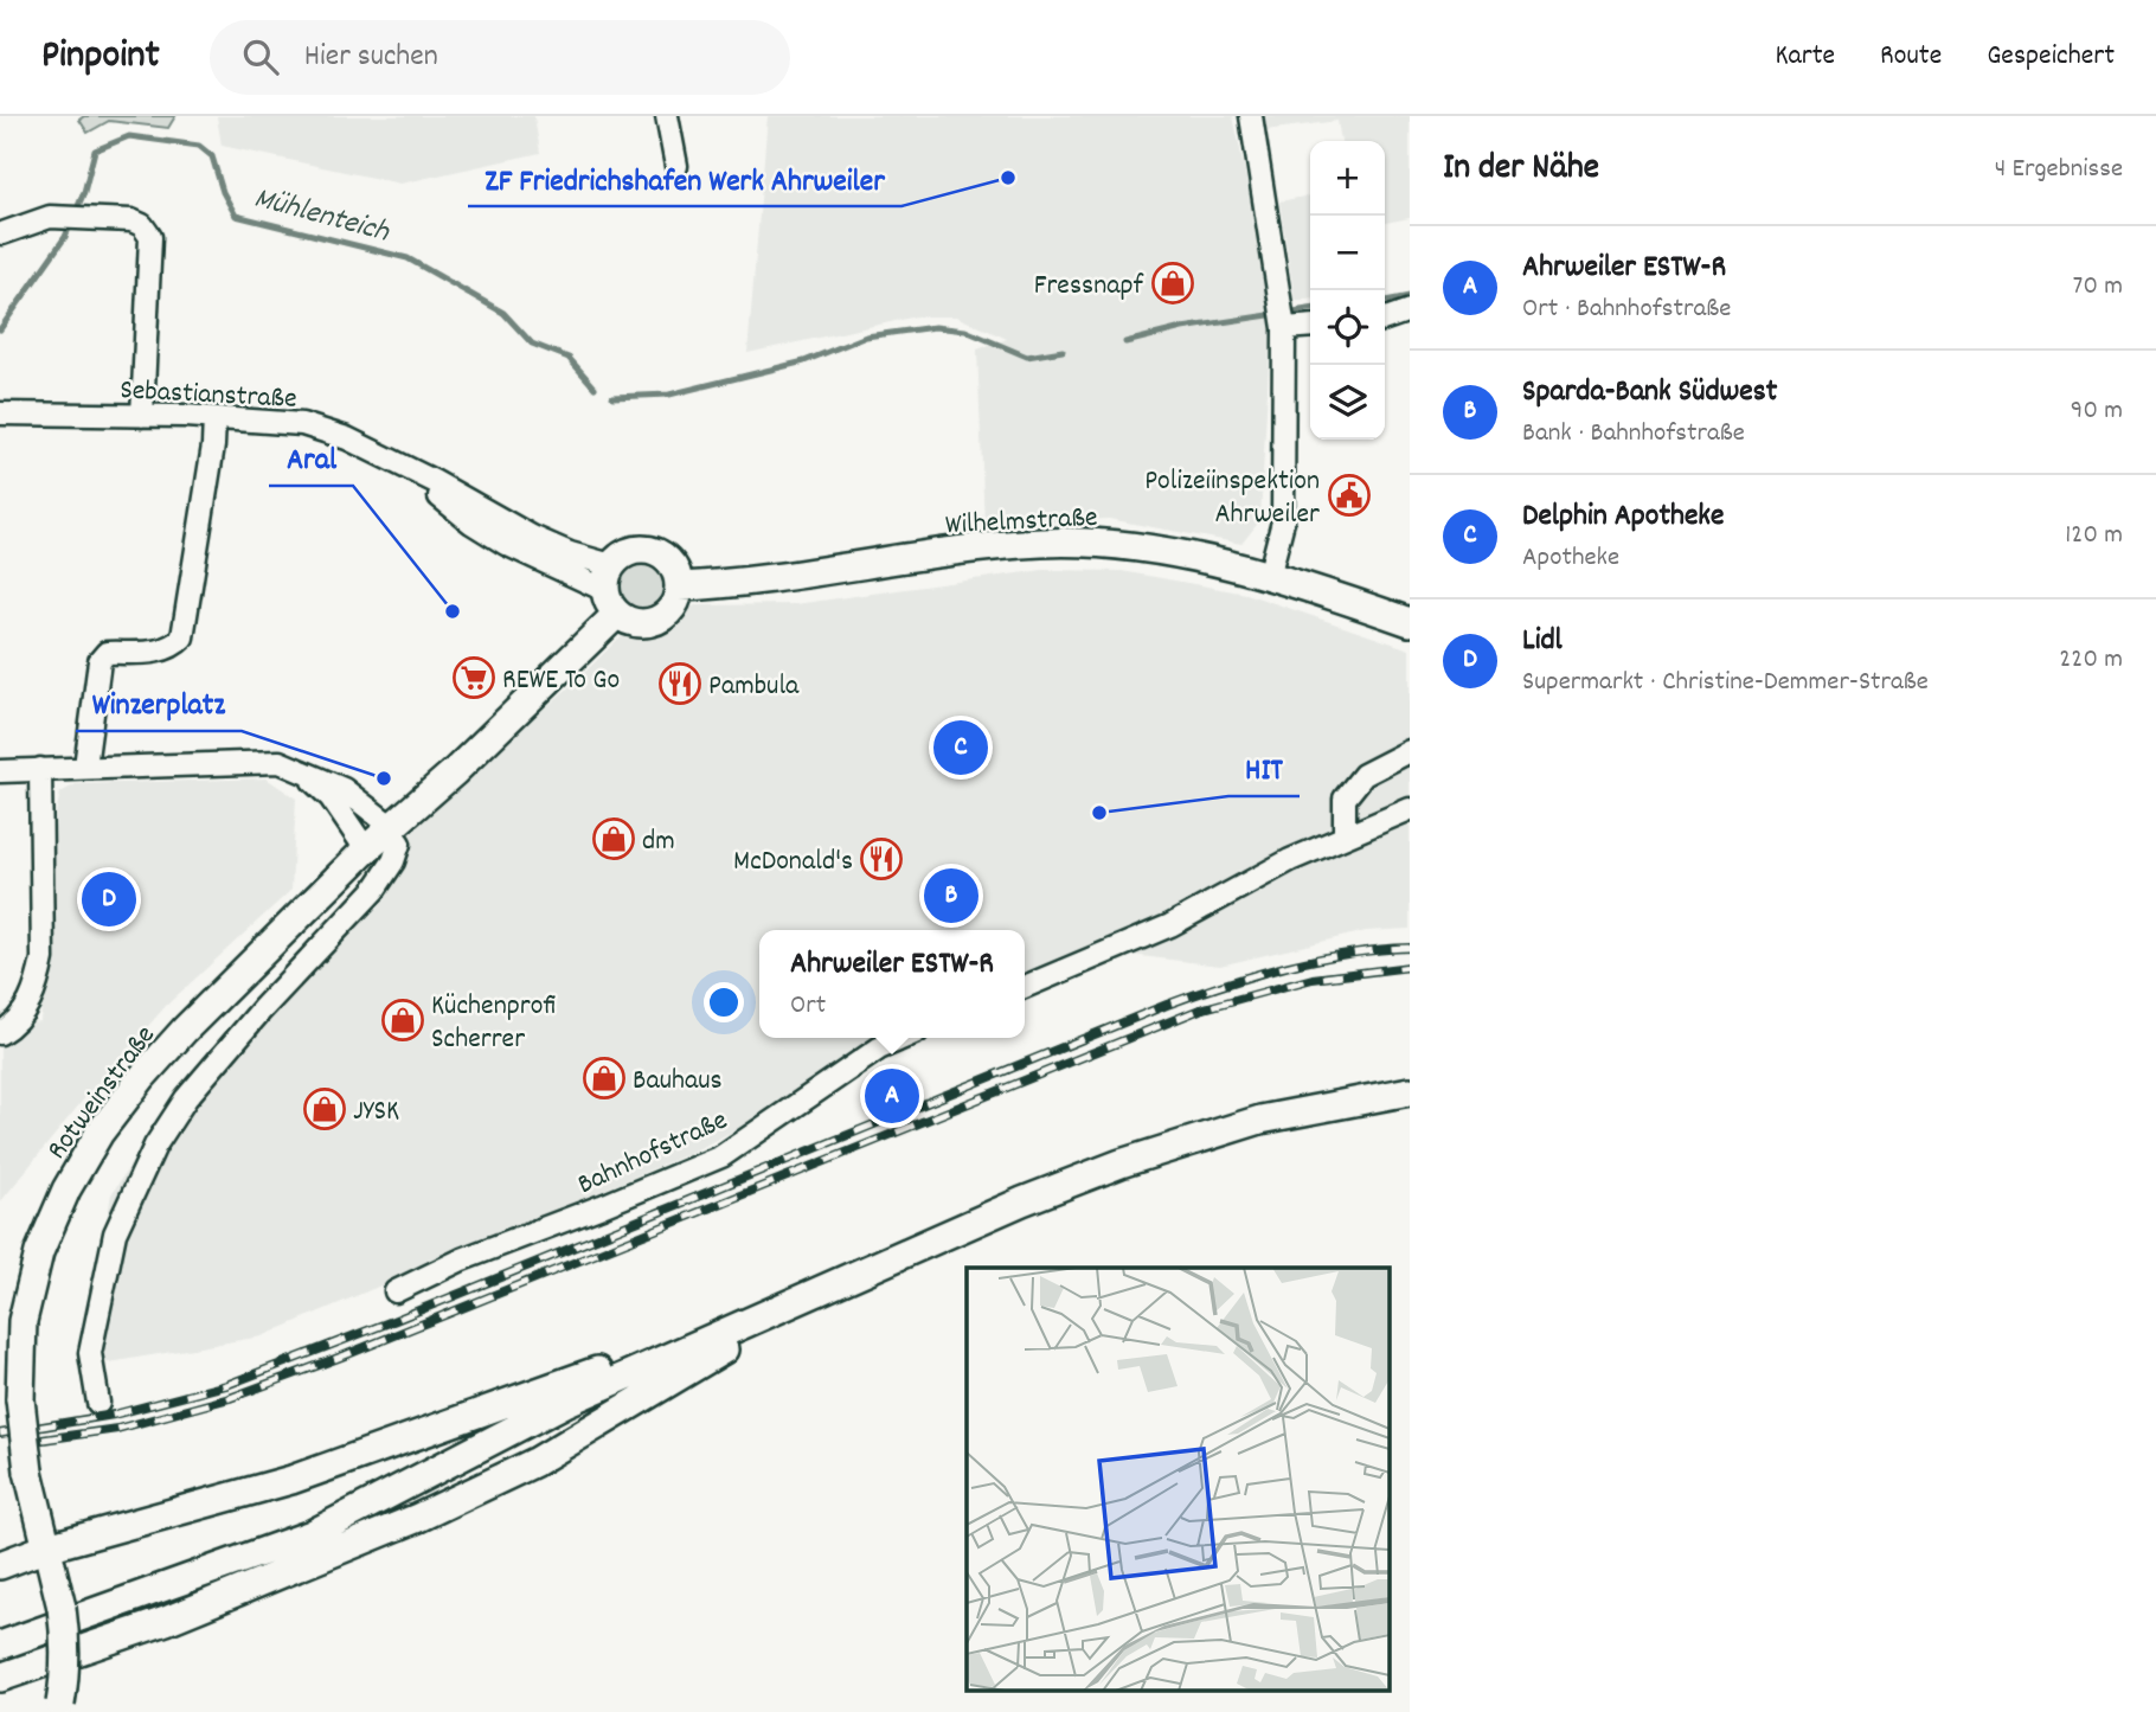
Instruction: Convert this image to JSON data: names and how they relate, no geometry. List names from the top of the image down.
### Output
{
  "streets": {
    "main road": ["Wilhelmstraße", "Rotweinstraße"],
    "street": ["Sebastianstraße", "Bahnhofstraße"]
  },
  "crossings": [
    ["Sebastianstraße", "Wilhelmstraße"],
    ["Sebastianstraße", "Rotweinstraße"],
    ["Wilhelmstraße", "Rotweinstraße"]
  ],
  "water": ["Mühlenteich"],
  "places": {
    "other": [
      "ZF Friedrichshafen Werk Ahrweiler",
      "Aral",
      "Winzerplatz",
      "HIT"
    ],
    "shop": [
      "Fressnapf",
      "dm",
      "Küchenprofi Scherrer",
      "Bauhaus",
      "JYSK"
    ],
    "public building": ["Polizeiinspektion Ahrweiler"],
    "supermarket": ["REWE To Go"],
    "restaurant": ["Pambula", "McDonald's"]
  },
  "page": {
    "header": "Pinpoint",
    "search": "Hier suchen",
    "nav": ["Karte", "Route", "Gespeichert"],
    "heading": ["In der Nähe", "4 Ergebnisse"],
    "map_buttons": ["+", "−"],
    "list": [
      {
        "mark": "A",
        "name": "Ahrweiler ESTW-R",
        "note": "Ort · Bahnhofstraße",
        "value": "70 m"
      },
      {
        "mark": "B",
        "name": "Sparda-Bank Südwest",
        "note": "Bank · Bahnhofstraße",
        "value": "90 m"
      },
      {
        "mark": "C",
        "name": "Delphin Apotheke",
        "note": "Apotheke",
        "value": "120 m"
      },
      {
        "mark": "D",
        "name": "Lidl",
        "note": "Supermarkt · Christine-Demmer-Straße",
        "value": "220 m"
      }
    ],
    "pins": [
      "C",
      "B",
      "D",
      "A"
    ],
    "popup": ["Ahrweiler ESTW-R", "Ort"]
  }
}
